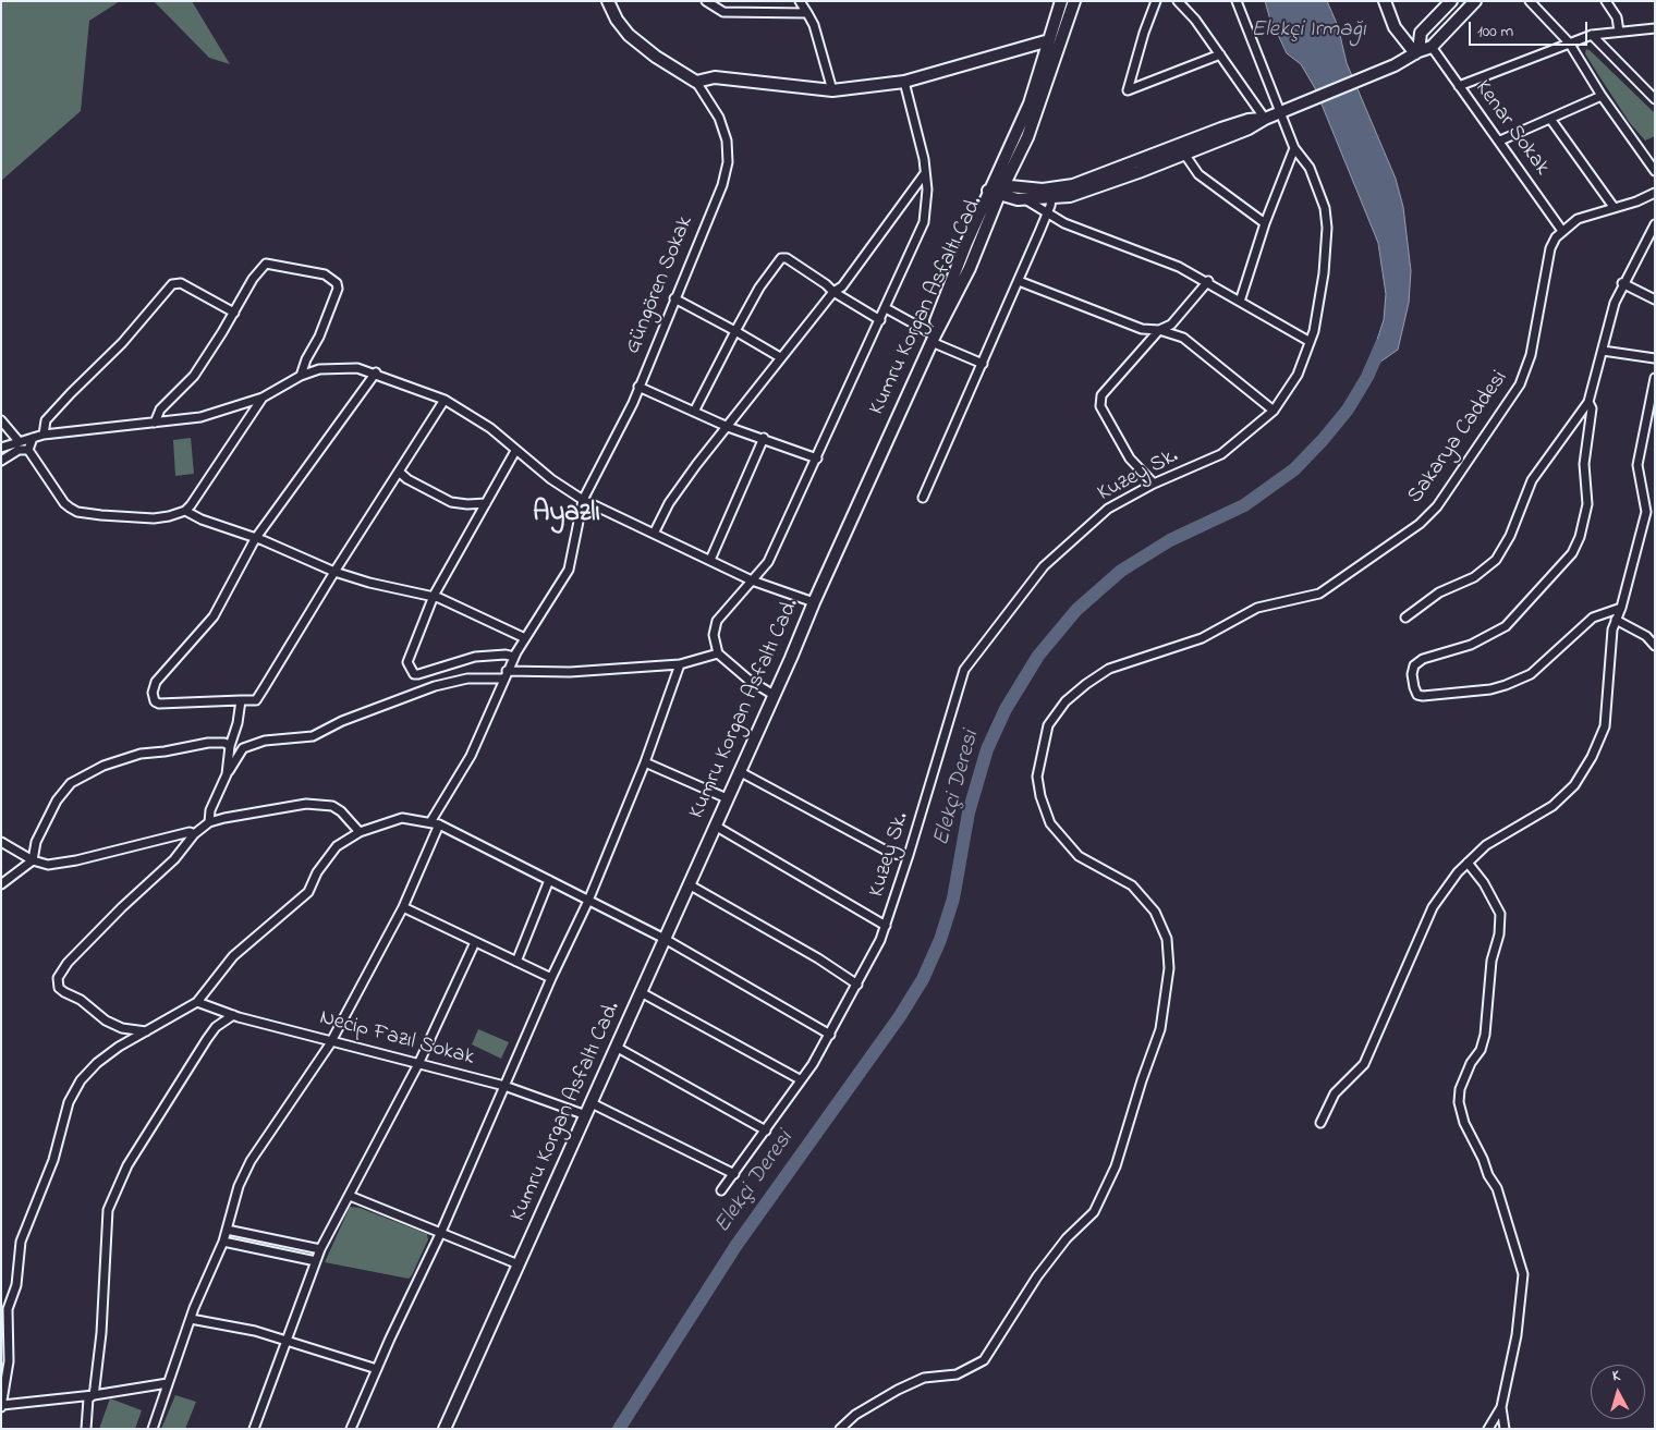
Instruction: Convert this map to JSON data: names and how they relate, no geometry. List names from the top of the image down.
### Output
{
  "streets": {
    "main road": ["Kumru Korgan Asfaltı Cad."],
    "street": [
      "Kenar Sokak",
      "Güngören Sokak",
      "Sakarya Caddesi",
      "Kuzey Sk.",
      "Necip Fazıl Sokak"
    ]
  },
  "crossings": [
    ["Kenar Sokak", "Sakarya Caddesi"],
    ["Kumru Korgan Asfaltı Cad.", "Necip Fazıl Sokak"]
  ],
  "districts": ["Ayazlı"],
  "water": ["Elekçi Irmağı", "Elekçi Deresi"],
  "scale_bar": "100 m",
  "north": "top"
}
